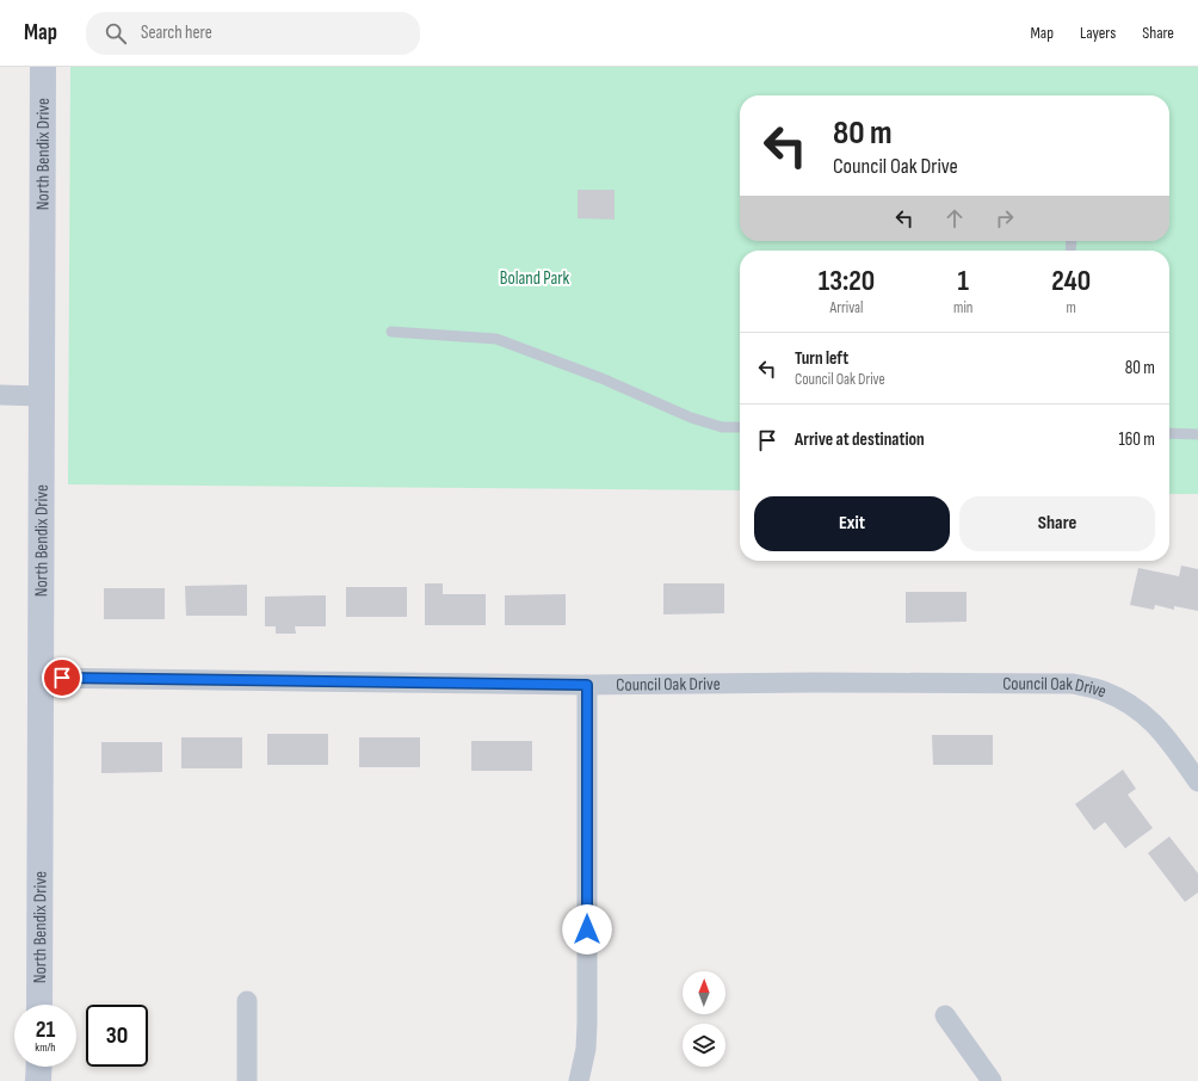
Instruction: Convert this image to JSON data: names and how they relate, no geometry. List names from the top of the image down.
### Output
{
  "streets": {
    "street": ["North Bendix Drive", "Council Oak Drive"]
  },
  "crossings": [
    ["North Bendix Drive", "Council Oak Drive"]
  ],
  "parks": ["Boland Park"],
  "north": "top",
  "page": {
    "header": "Map",
    "search": "Search here",
    "nav": ["Map", "Layers", "Share"],
    "turn": ["80 m", "Council Oak Drive"],
    "eta": [
      "13:20",
      "Arrival",
      "1",
      "min",
      "240",
      "m"
    ],
    "list": [
      {
        "name": "Turn left",
        "note": "Council Oak Drive",
        "value": "80 m"
      },
      {
        "name": "Arrive at destination",
        "value": "160 m"
      }
    ],
    "buttons": ["Exit", "Share"],
    "speed": "21 km/h",
    "limit": "30"
  }
}
